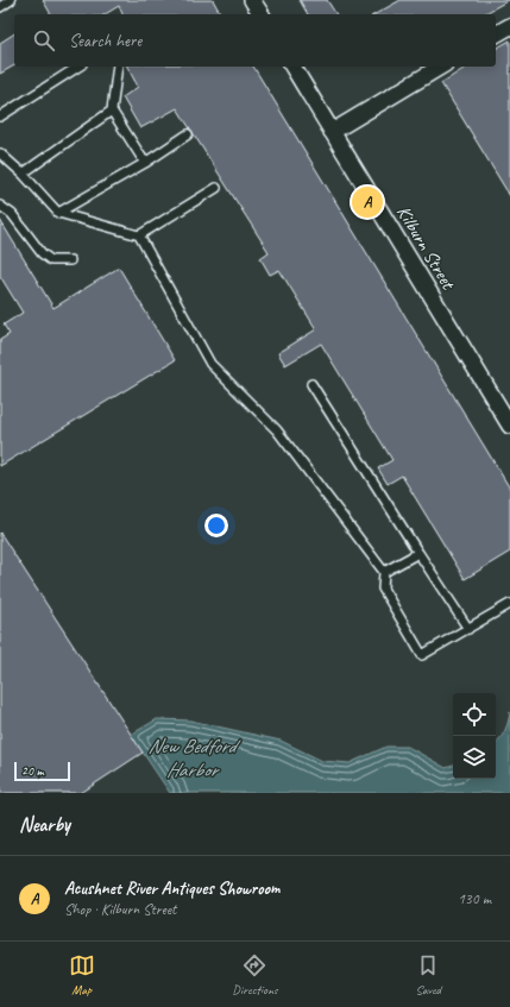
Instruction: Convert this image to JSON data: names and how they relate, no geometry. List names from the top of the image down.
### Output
{
  "streets": {
    "street": ["Kilburn Street"]
  },
  "water": ["New Bedford Harbor"],
  "scale_bar": "20 m",
  "page": {
    "search": "Search here",
    "pins": "A",
    "scale": "20 m",
    "heading": "Nearby",
    "list": [
      {
        "mark": "A",
        "name": "Acushnet River Antiques Showroom",
        "note": "Shop · Kilburn Street",
        "value": "130 m"
      }
    ],
    "nav": ["Map", "Directions", "Saved"]
  }
}
